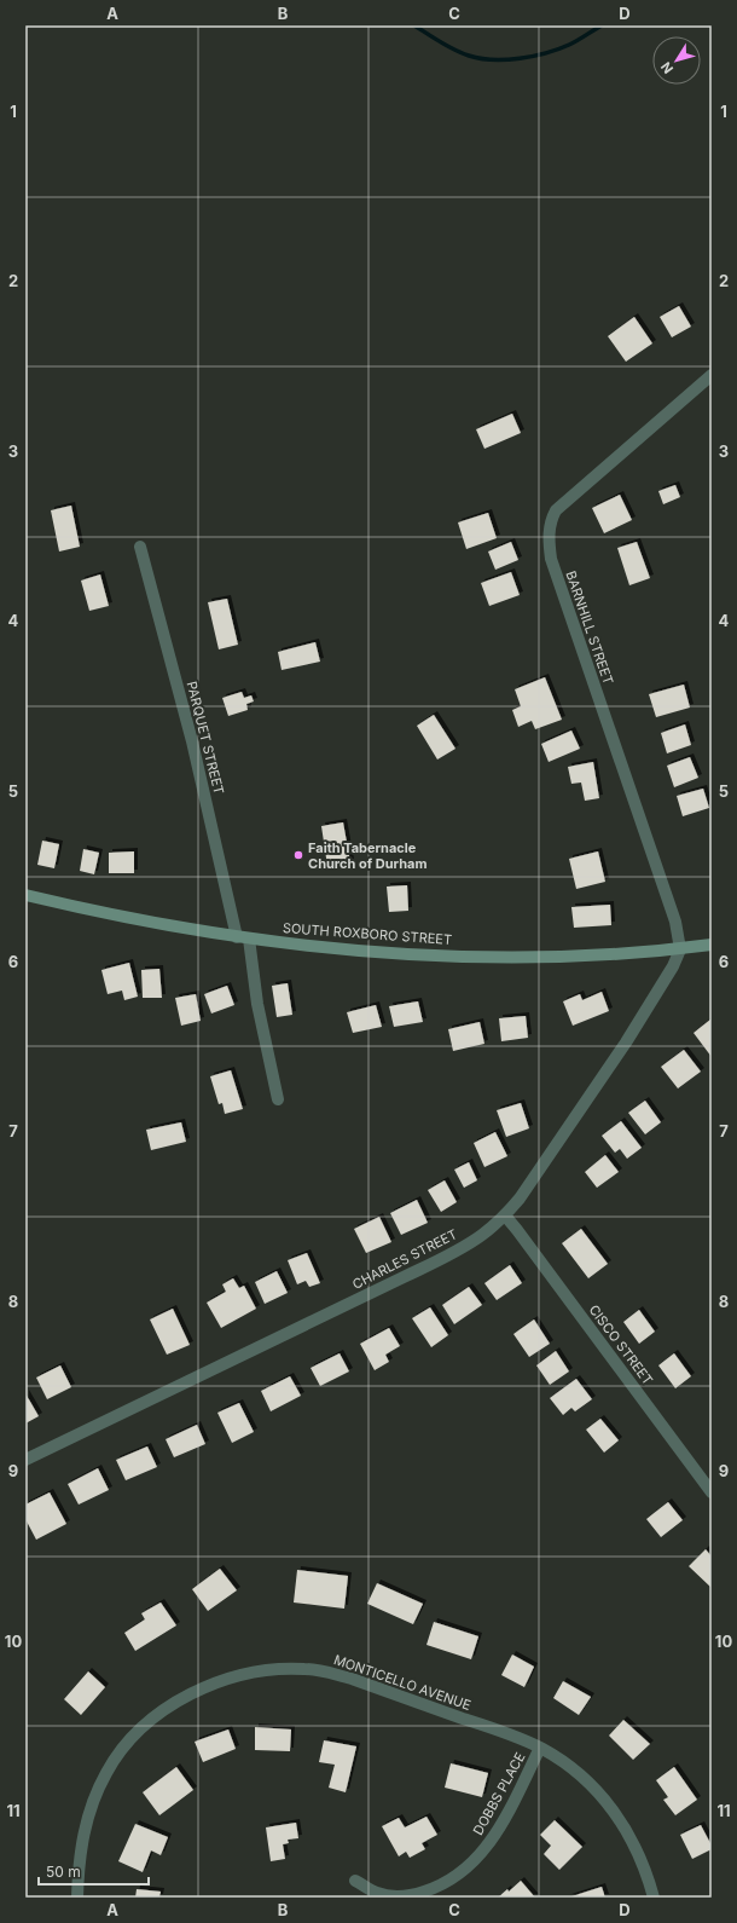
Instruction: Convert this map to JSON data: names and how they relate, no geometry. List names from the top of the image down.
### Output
{
  "streets": {
    "street": [
      "BARNHILL STREET",
      "PARQUET STREET",
      "SOUTH ROXBORO STREET",
      "CHARLES STREET",
      "CISCO STREET",
      "MONTICELLO AVENUE",
      "DOBBS PLACE"
    ]
  },
  "crossings": [
    ["BARNHILL STREET", "SOUTH ROXBORO STREET"],
    ["BARNHILL STREET", "CHARLES STREET"],
    ["PARQUET STREET", "SOUTH ROXBORO STREET"],
    ["SOUTH ROXBORO STREET", "CHARLES STREET"],
    ["CHARLES STREET", "CISCO STREET"],
    ["MONTICELLO AVENUE", "DOBBS PLACE"]
  ],
  "places": ["Faith Tabernacle Church of Durham"],
  "scale_bar": "50 m",
  "north": "bottom left",
  "grid": {
    "columns": [
      "A",
      "B",
      "C",
      "D"
    ],
    "rows": [
      "1",
      "2",
      "3",
      "4",
      "5",
      "6",
      "7",
      "8",
      "9",
      "10",
      "11"
    ]
  }
}
